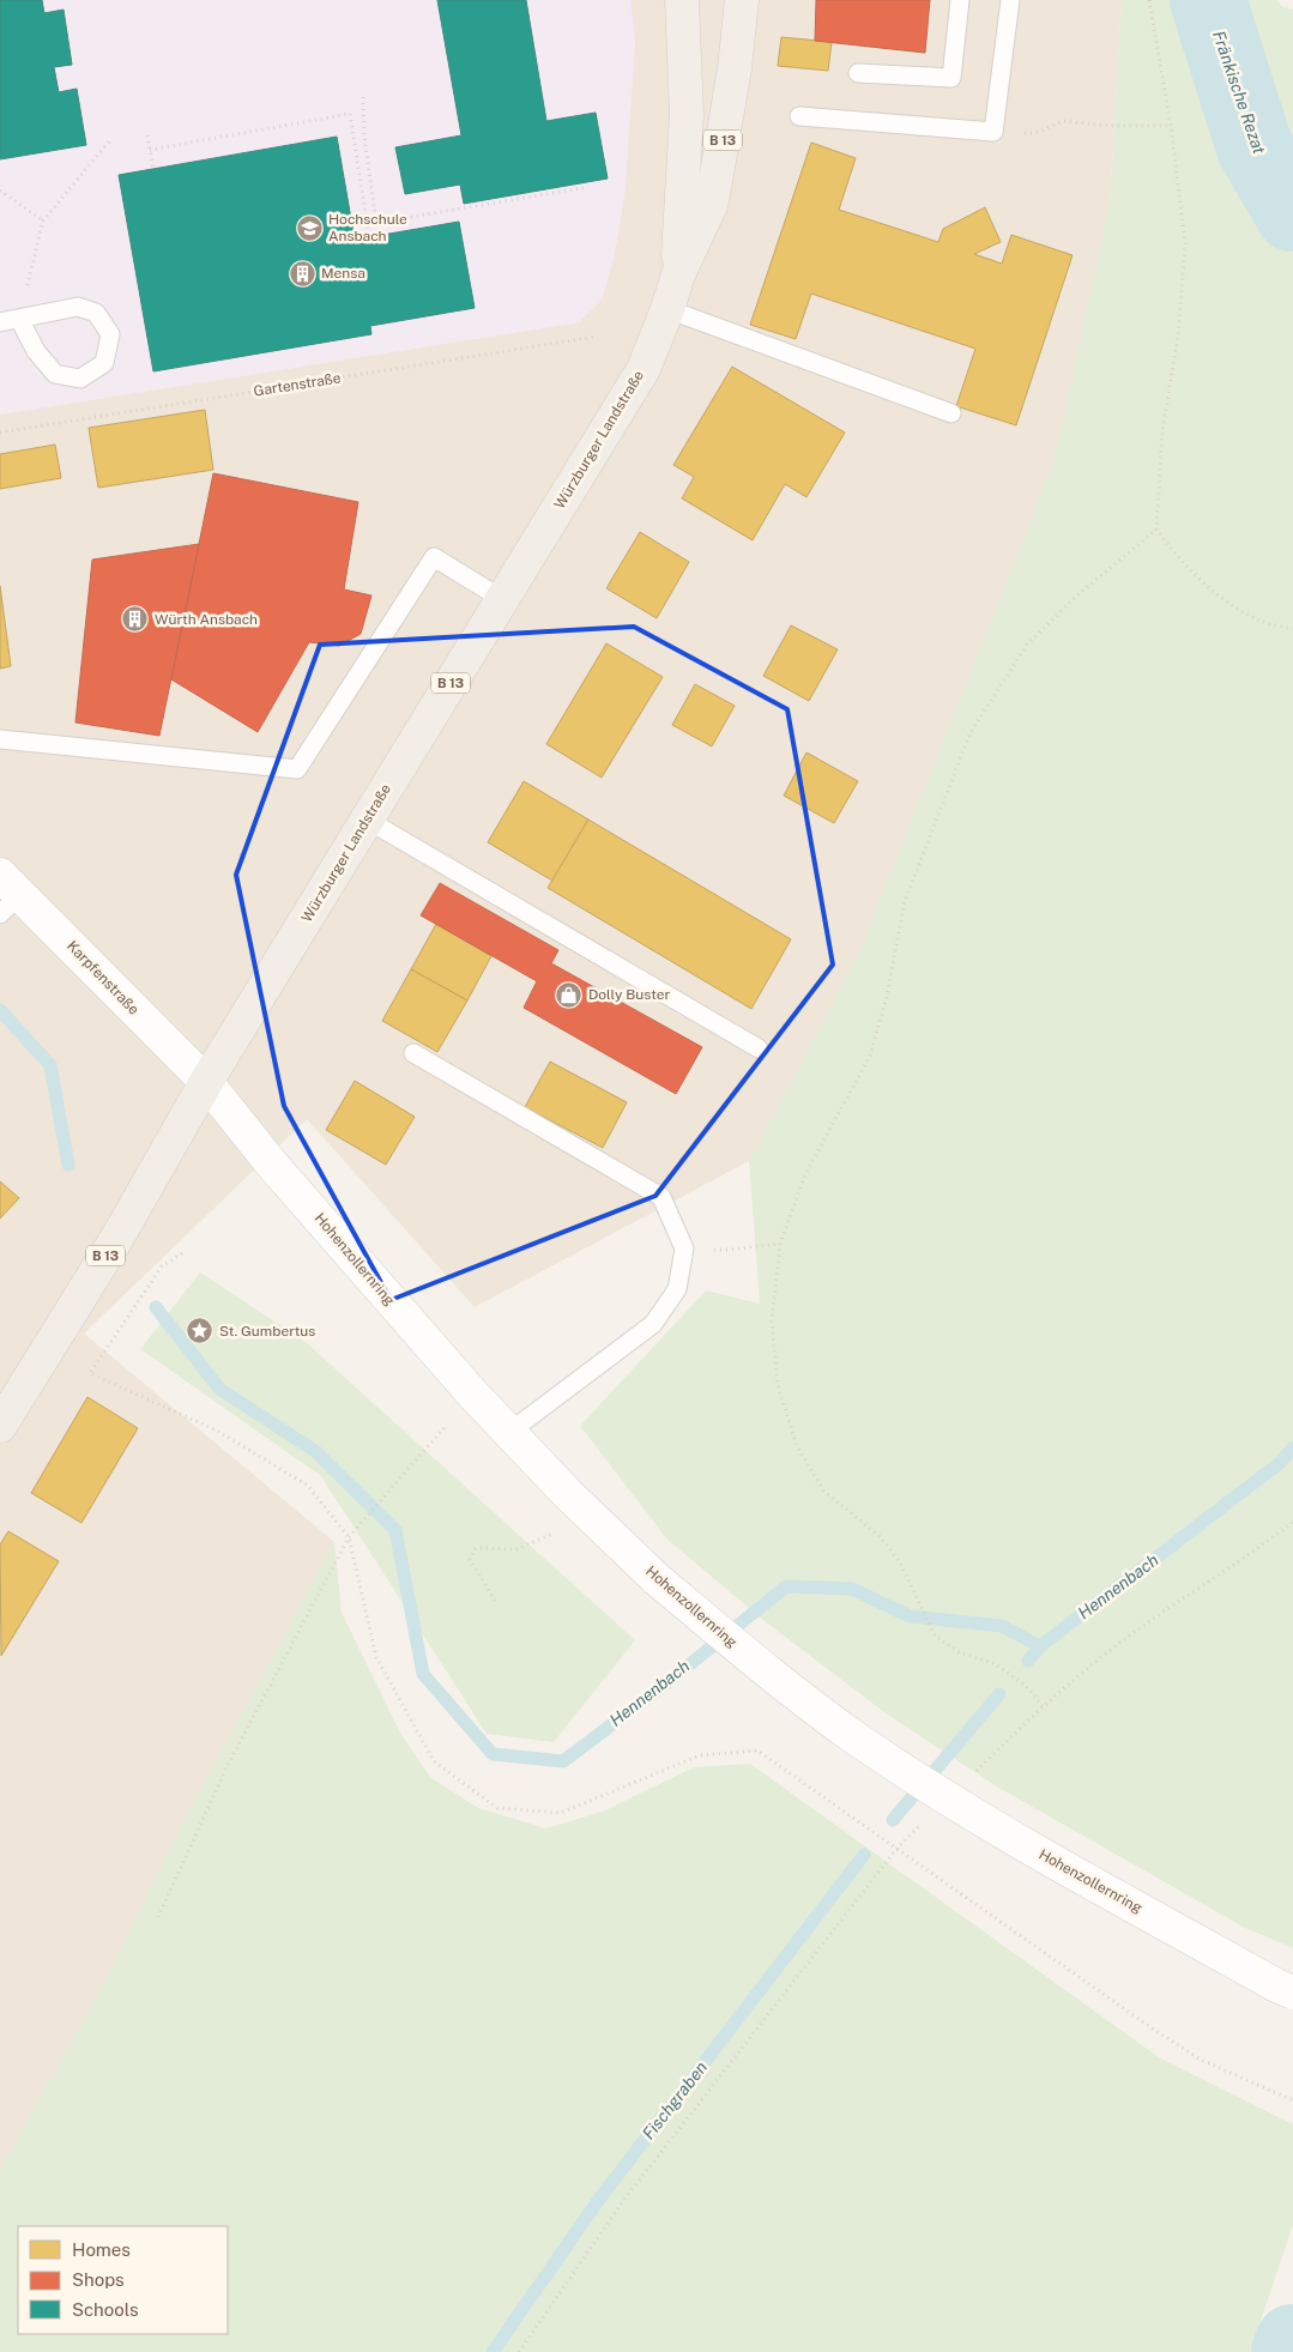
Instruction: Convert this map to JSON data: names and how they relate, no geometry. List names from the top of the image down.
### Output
{
  "streets": {
    "main road": [
      "B 13",
      "Würzburger Landstraße",
      "Karpfenstraße",
      "Hohenzollernring"
    ],
    "path": ["Gartenstraße"]
  },
  "crossings": [
    ["Würzburger Landstraße", "Karpfenstraße"],
    ["Würzburger Landstraße", "Hohenzollernring"],
    ["Karpfenstraße", "Hohenzollernring"]
  ],
  "water": ["Fränkische Rezat", "Hennenbach", "Fischgraben"],
  "places": {
    "school or university": ["Hochschule Ansbach"],
    "building": ["Mensa", "Würth Ansbach"],
    "shop": ["Dolly Buster"],
    "place": ["St. Gumbertus"]
  },
  "legend": ["Homes", "Shops", "Schools"]
}
